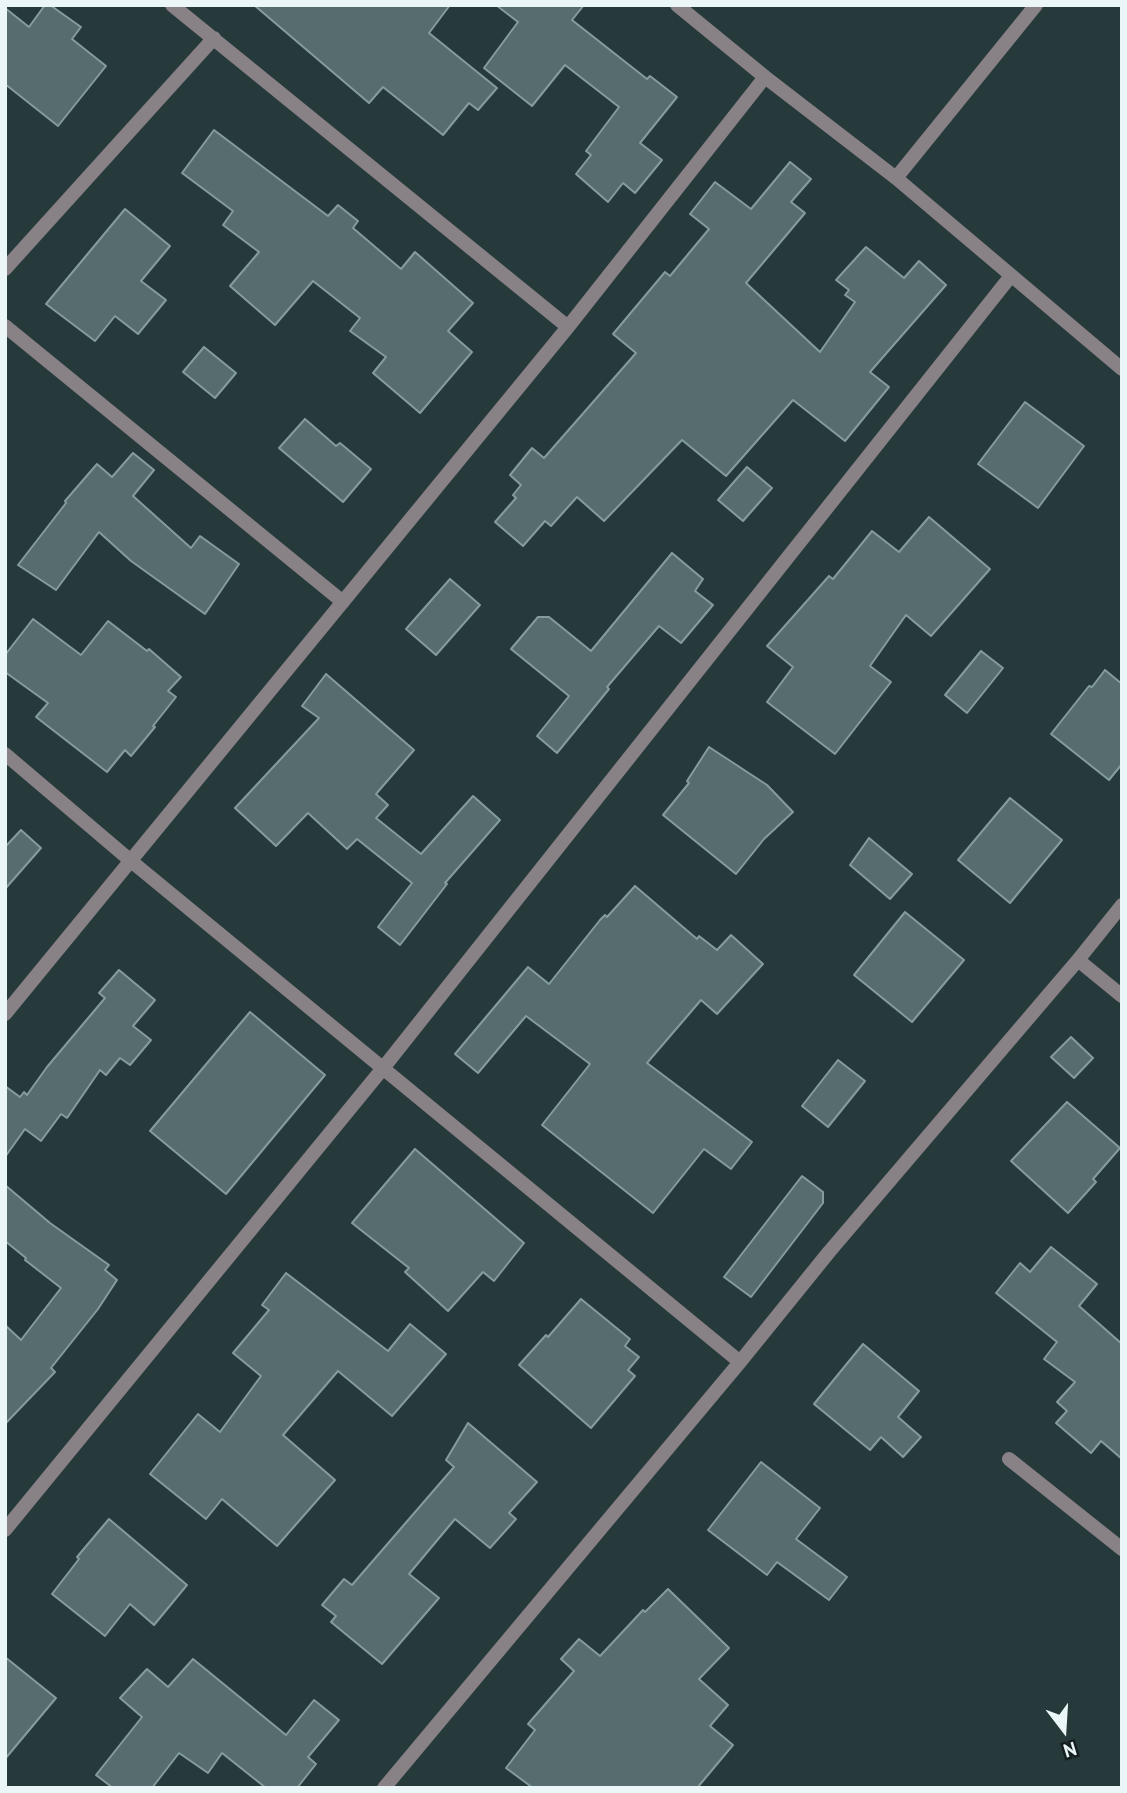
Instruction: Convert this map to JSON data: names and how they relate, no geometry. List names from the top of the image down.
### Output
{
  "north": "bottom"
}
